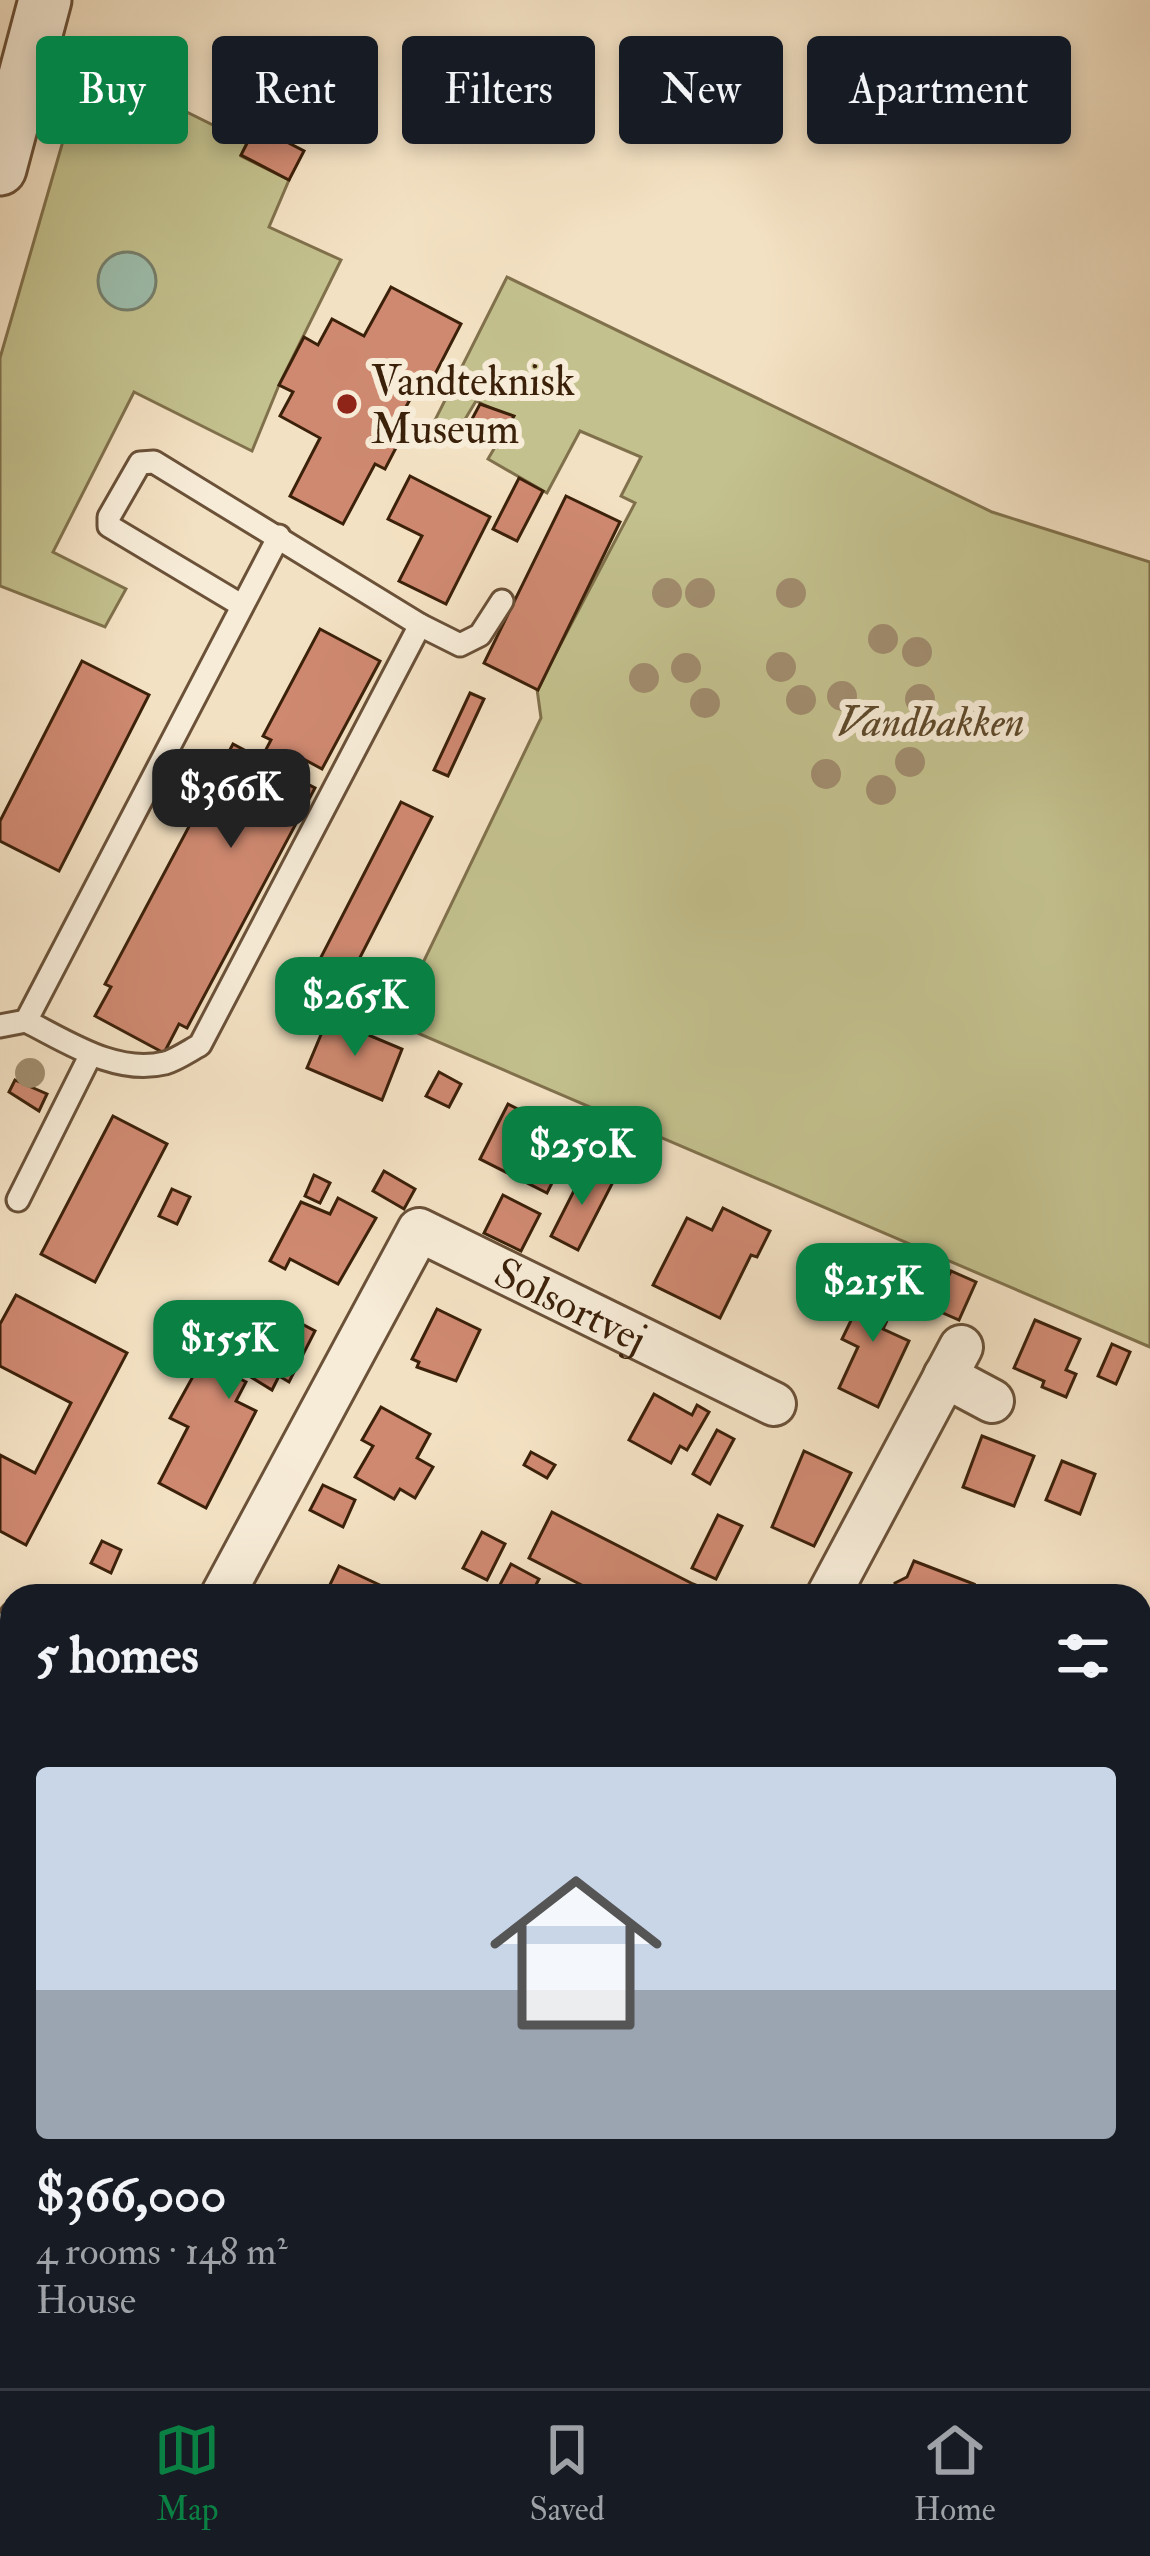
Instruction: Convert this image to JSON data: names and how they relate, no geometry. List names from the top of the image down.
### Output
{
  "streets": {
    "street": ["Solsortvej"]
  },
  "parks": ["Vandbakken"],
  "places": ["Vandteknisk Museum"],
  "page": {
    "chip": [
      "Buy",
      "Rent",
      "Filters",
      "New",
      "Apartment"
    ],
    "price": [
      "$366K",
      "$265K",
      "$250K",
      "$215K",
      "$155K"
    ],
    "heading": "5 homes",
    "list": [
      {
        "name": "$366,000",
        "note": "4 rooms · 148 m² · House"
      }
    ],
    "tabs": ["Map", "Saved", "Home"]
  }
}
